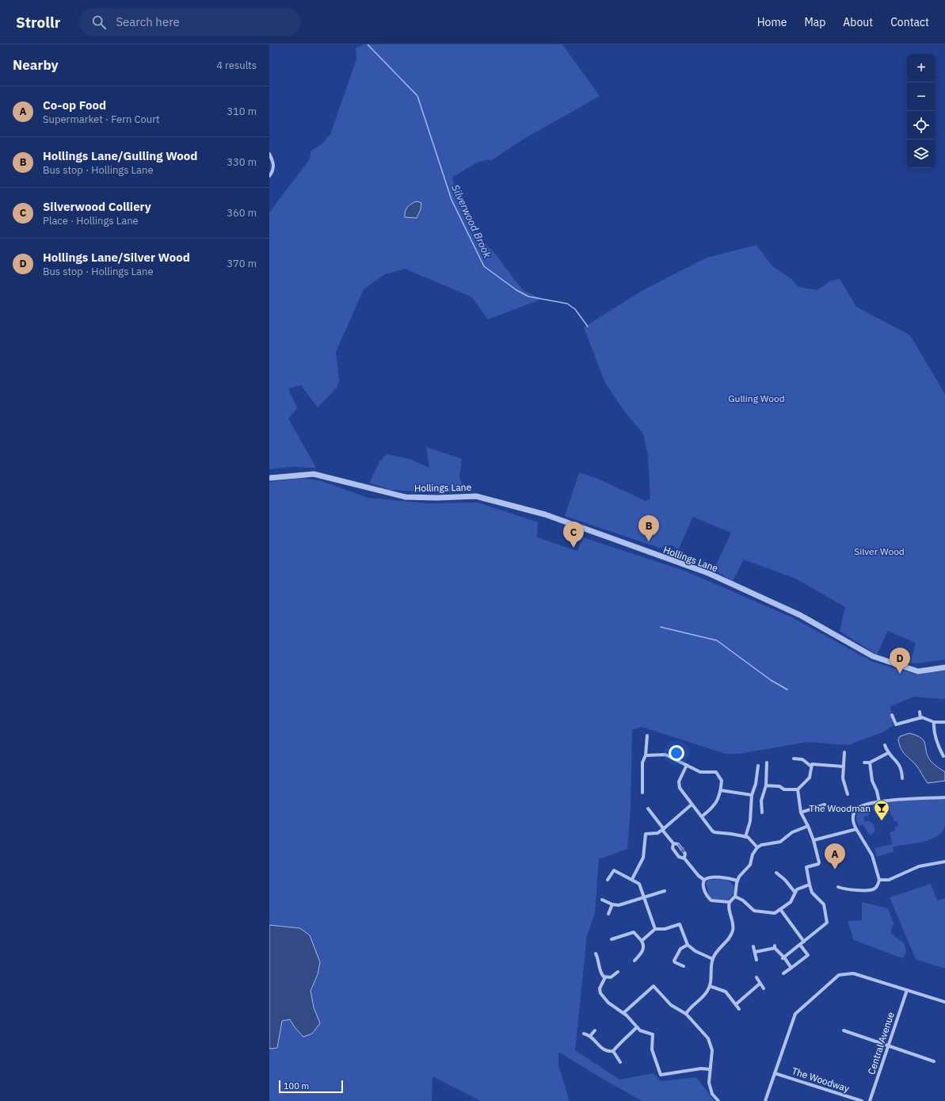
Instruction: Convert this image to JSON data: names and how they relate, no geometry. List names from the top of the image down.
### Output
{
  "streets": {
    "street": ["Hollings Lane", "Central Avenue", "The Woodway"]
  },
  "water": ["Silverwood Brook"],
  "parks": ["Gulling Wood", "Silver Wood"],
  "places": {
    "bar": ["The Woodman"]
  },
  "scale_bar": "100 m",
  "page": {
    "header": "Strollr",
    "search": "Search here",
    "nav": [
      "Home",
      "Map",
      "About",
      "Contact"
    ],
    "heading": ["Nearby", "4 results"],
    "map_buttons": ["+", "−"],
    "list": [
      {
        "mark": "A",
        "name": "Co-op Food",
        "note": "Supermarket · Fern Court",
        "value": "310 m"
      },
      {
        "mark": "B",
        "name": "Hollings Lane/Gulling Wood",
        "note": "Bus stop · Hollings Lane",
        "value": "330 m"
      },
      {
        "mark": "C",
        "name": "Silverwood Colliery",
        "note": "Place · Hollings Lane",
        "value": "360 m"
      },
      {
        "mark": "D",
        "name": "Hollings Lane/Silver Wood",
        "note": "Bus stop · Hollings Lane",
        "value": "370 m"
      }
    ],
    "pins": [
      "B",
      "C",
      "D",
      "A"
    ],
    "scale": "100 m"
  }
}
